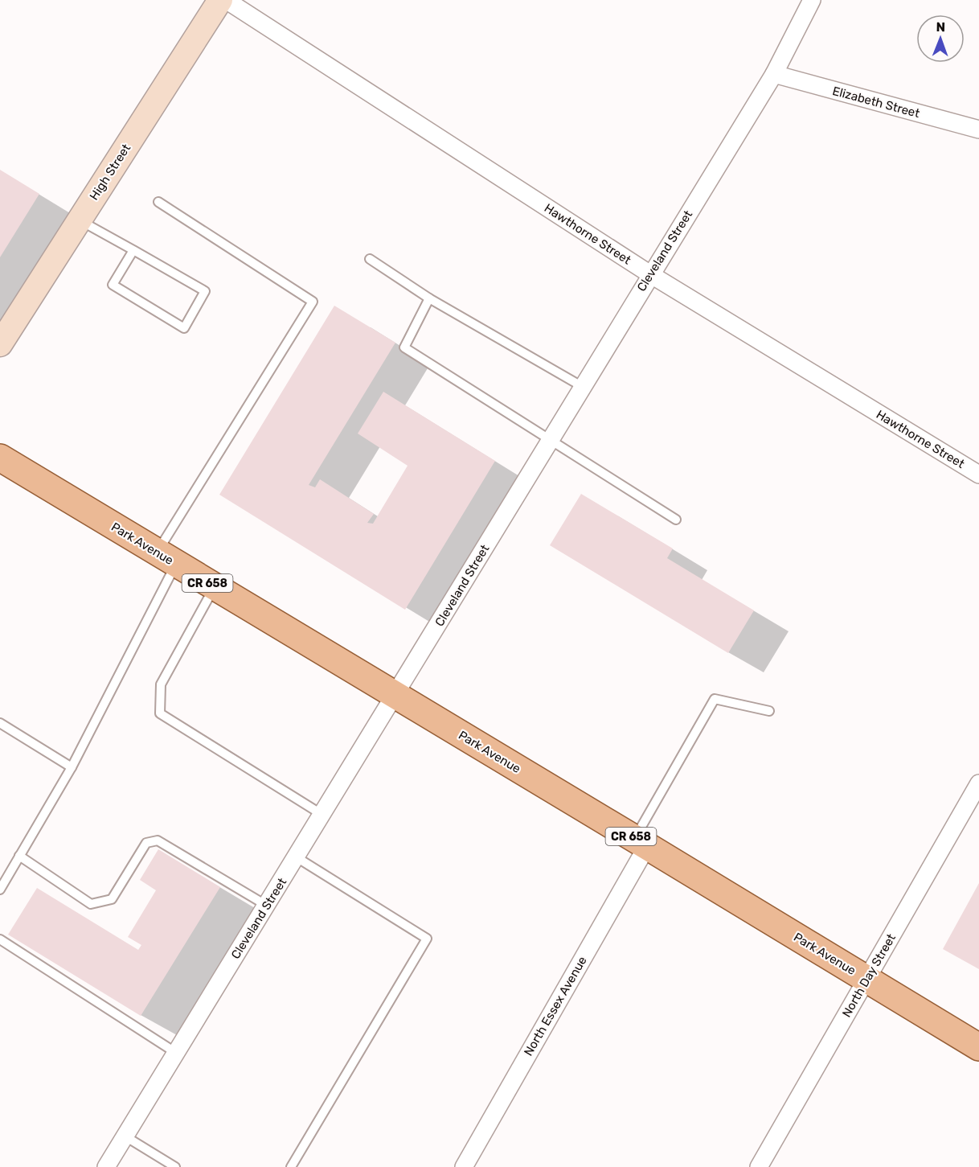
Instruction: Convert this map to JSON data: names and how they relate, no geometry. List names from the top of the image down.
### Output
{
  "streets": {
    "main road": ["High Street", "Park Avenue", "CR 658"],
    "street": [
      "Elizabeth Street",
      "Hawthorne Street",
      "Cleveland Street",
      "North Day Street",
      "North Essex Avenue"
    ]
  },
  "crossings": [
    ["Elizabeth Street", "Cleveland Street"],
    ["Hawthorne Street", "Cleveland Street"],
    ["Cleveland Street", "Park Avenue"],
    ["Park Avenue", "North Day Street"],
    ["Park Avenue", "North Essex Avenue"]
  ],
  "north": "top"
}
